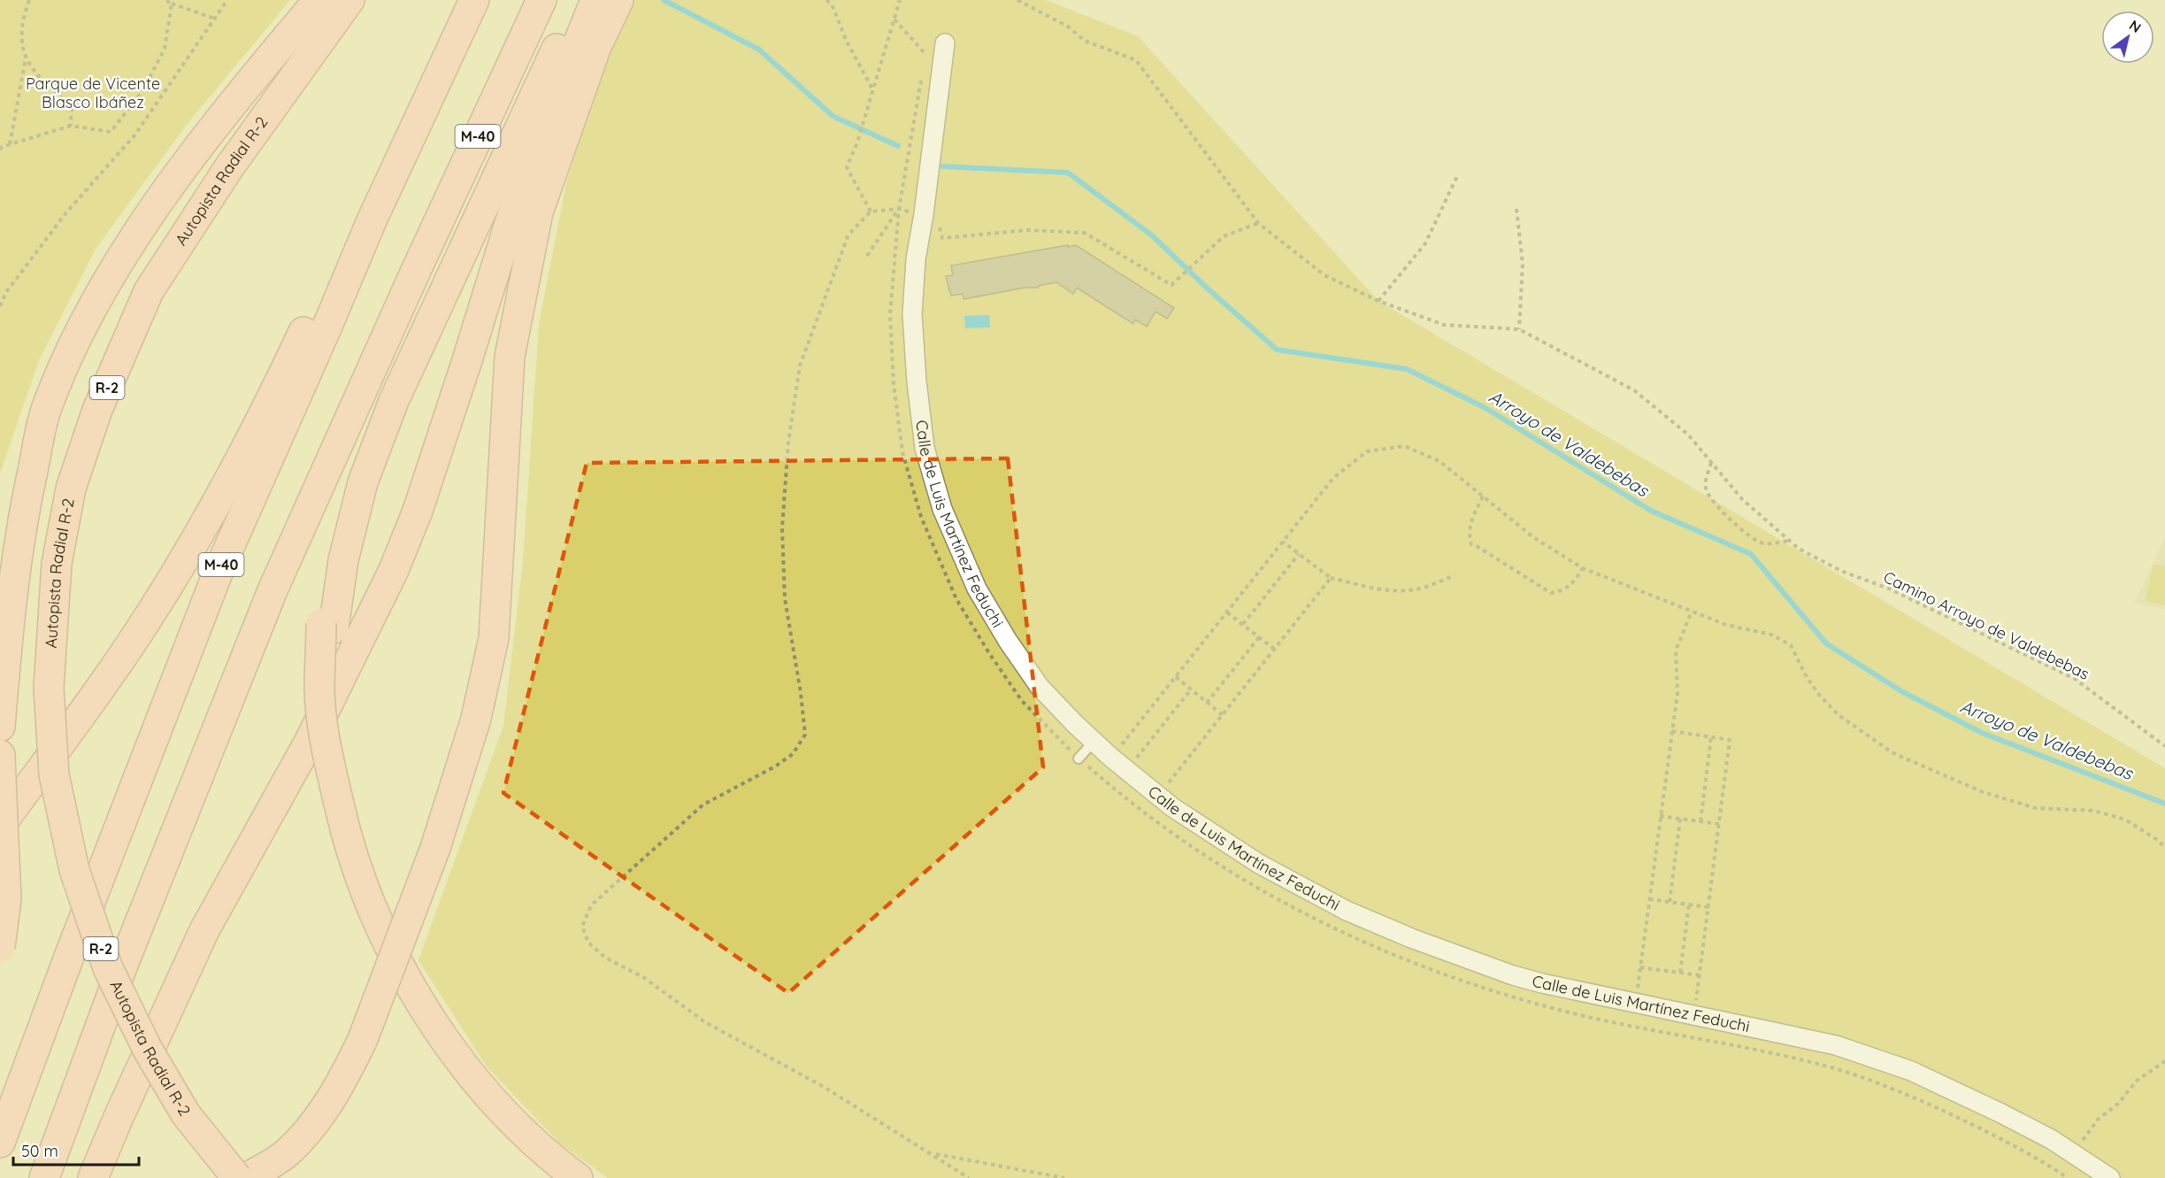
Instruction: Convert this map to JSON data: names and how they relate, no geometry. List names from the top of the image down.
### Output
{
  "streets": {
    "highway": ["M-40", "Autopista Radial R-2", "R-2"],
    "street": ["Calle de Luis Martínez Feduchi"],
    "path": ["Camino Arroyo de Valdebebas"]
  },
  "water": ["Arroyo de Valdebebas"],
  "parks": ["Parque de Vicente Blasco Ibáñez"],
  "scale_bar": "50 m",
  "north": "top right"
}
